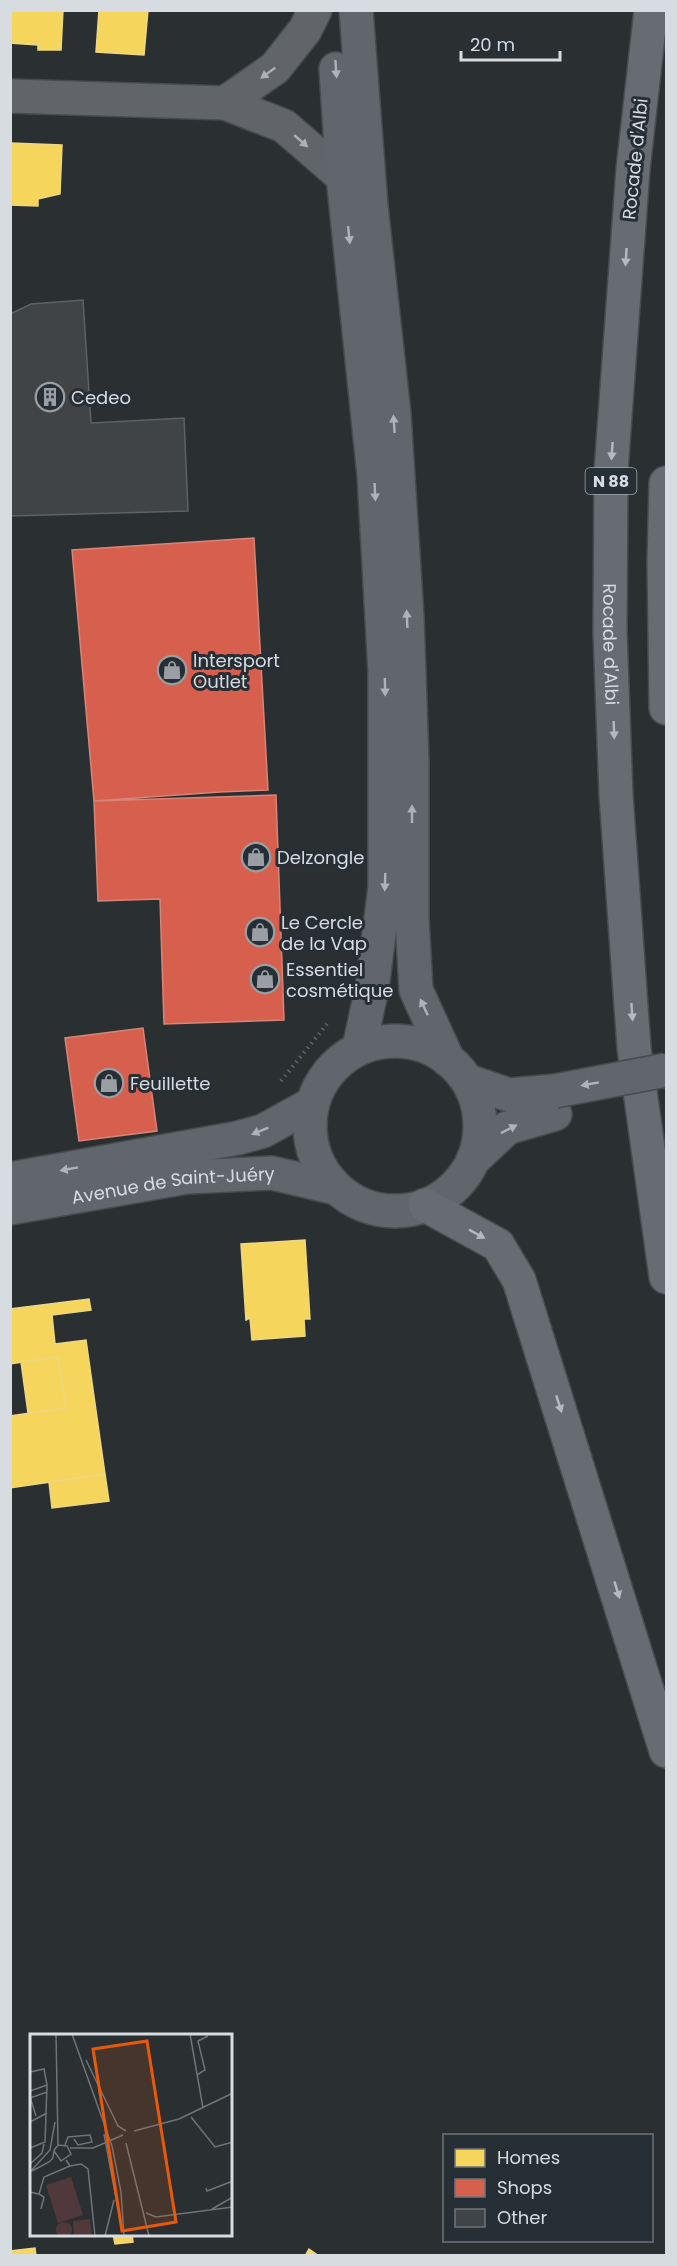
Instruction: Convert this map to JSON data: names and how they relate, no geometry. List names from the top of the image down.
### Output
{
  "streets": {
    "highway": ["Rocade d'Albi", "N 88"],
    "main road": ["Avenue de Saint-Juéry"]
  },
  "one_way": ["Rocade d'Albi"],
  "places": {
    "building": ["Cedeo"],
    "shop": [
      "Intersport Outlet",
      "Delzongle",
      "Le Cercle de la Vap",
      "Essentiel cosmétique",
      "Feuillette"
    ]
  },
  "legend": ["Homes", "Shops", "Other"],
  "scale_bar": "20 m"
}
